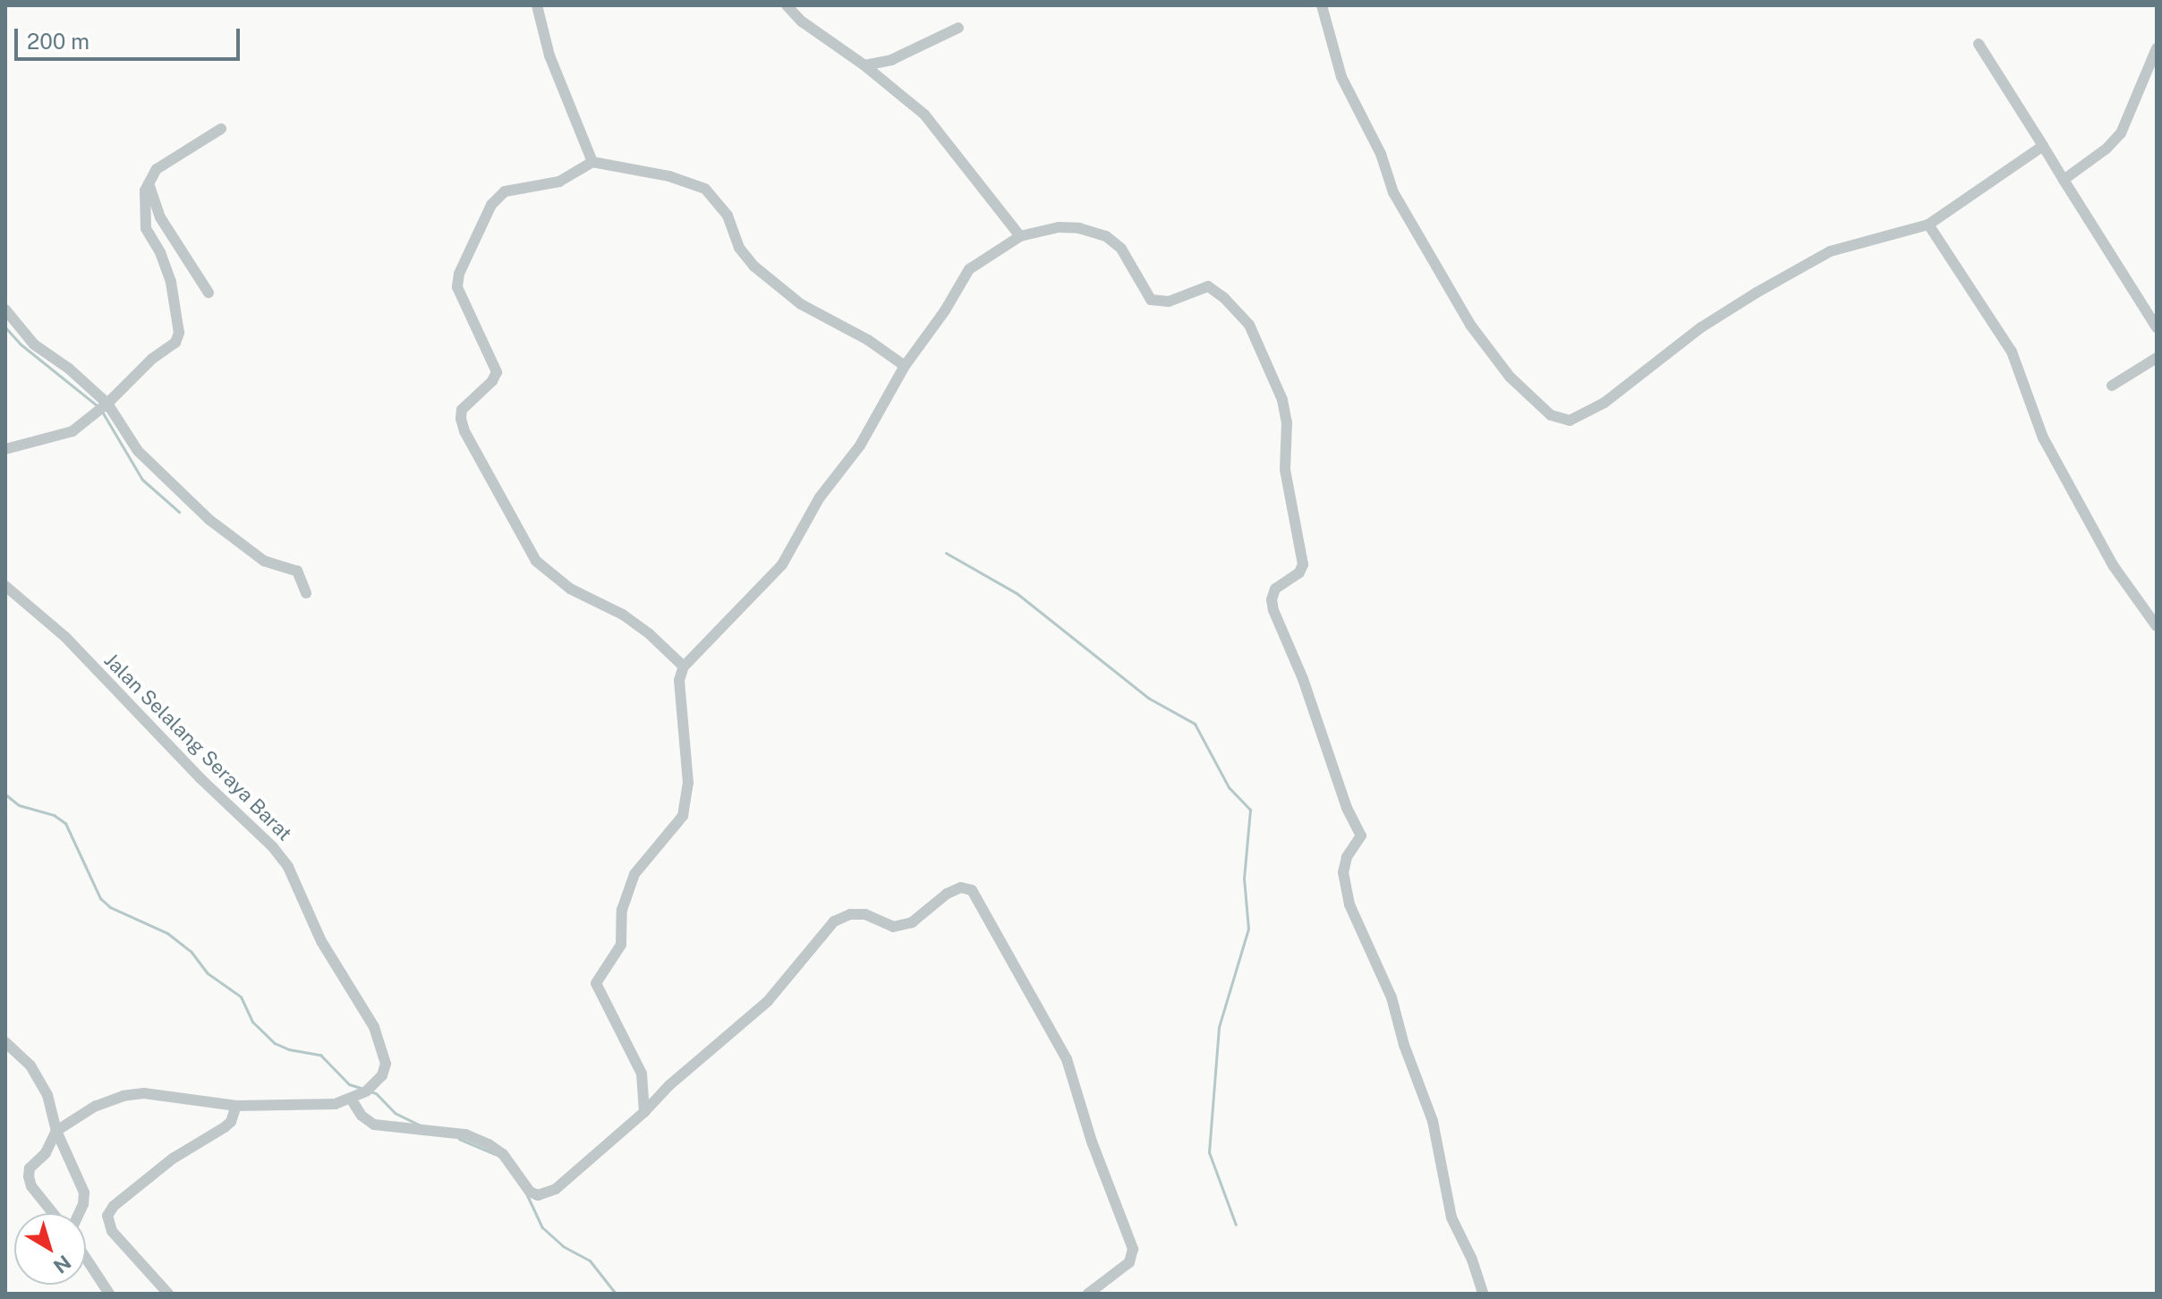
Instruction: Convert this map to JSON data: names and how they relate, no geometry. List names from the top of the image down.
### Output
{
  "streets": {
    "street": ["Jalan Selalang Seraya Barat"]
  },
  "scale_bar": "200 m",
  "north": "bottom right"
}
